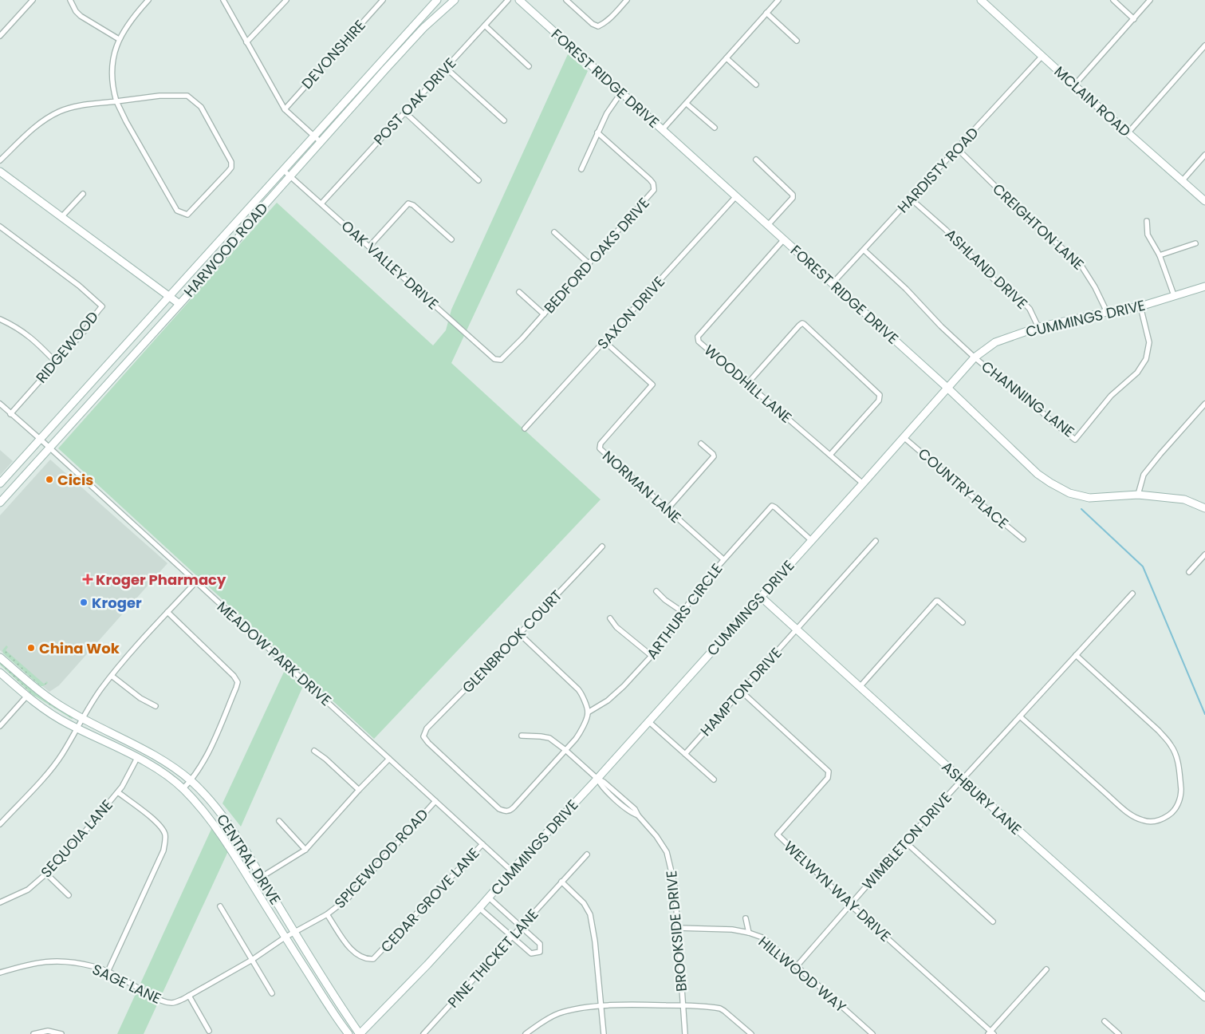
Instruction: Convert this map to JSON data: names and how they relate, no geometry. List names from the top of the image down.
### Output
{
  "streets": {
    "main road": [
      "FOREST RIDGE DRIVE",
      "MCLAIN ROAD",
      "HARWOOD ROAD",
      "CUMMINGS DRIVE",
      "ASHBURY LANE",
      "CENTRAL DRIVE"
    ],
    "street": [
      "DEVONSHIRE",
      "POST OAK DRIVE",
      "HARDISTY ROAD",
      "CREIGHTON LANE",
      "BEDFORD OAKS DRIVE",
      "OAK VALLEY DRIVE",
      "ASHLAND DRIVE",
      "SAXON DRIVE",
      "RIDGEWOOD",
      "WOODHILL LANE",
      "CHANNING LANE",
      "NORMAN LANE",
      "COUNTRY PLACE",
      "ARTHURS CIRCLE",
      "GLENBROOK COURT",
      "MEADOW PARK DRIVE",
      "HAMPTON DRIVE",
      "SEQUOIA LANE",
      "WIMBLETON DRIVE",
      "SPICEWOOD ROAD",
      "WELWYN WAY DRIVE",
      "CEDAR GROVE LANE",
      "BROOKSIDE DRIVE",
      "PINE THICKET LANE",
      "HILLWOOD WAY",
      "SAGE LANE"
    ]
  },
  "crossings": [
    ["FOREST RIDGE DRIVE", "HARDISTY ROAD"],
    ["FOREST RIDGE DRIVE", "SAXON DRIVE"],
    ["FOREST RIDGE DRIVE", "CUMMINGS DRIVE"],
    ["FOREST RIDGE DRIVE", "WOODHILL LANE"],
    ["POST OAK DRIVE", "OAK VALLEY DRIVE"],
    ["MCLAIN ROAD", "HARDISTY ROAD"],
    ["HARDISTY ROAD", "CREIGHTON LANE"],
    ["HARDISTY ROAD", "ASHLAND DRIVE"],
    ["HARDISTY ROAD", "CHANNING LANE"],
    ["CREIGHTON LANE", "CUMMINGS DRIVE"],
    ["HARWOOD ROAD", "OAK VALLEY DRIVE"],
    ["HARWOOD ROAD", "MEADOW PARK DRIVE"],
    ["BEDFORD OAKS DRIVE", "OAK VALLEY DRIVE"],
    ["ASHLAND DRIVE", "CUMMINGS DRIVE"],
    ["SAXON DRIVE", "NORMAN LANE"],
    ["CUMMINGS DRIVE", "WOODHILL LANE"],
    ["CUMMINGS DRIVE", "CHANNING LANE"],
    ["CUMMINGS DRIVE", "COUNTRY PLACE"],
    ["CUMMINGS DRIVE", "ARTHURS CIRCLE"],
    ["CUMMINGS DRIVE", "MEADOW PARK DRIVE"],
    ["CUMMINGS DRIVE", "ASHBURY LANE"],
    ["CUMMINGS DRIVE", "CENTRAL DRIVE"],
    ["CUMMINGS DRIVE", "BROOKSIDE DRIVE"],
    ["RIDGEWOOD", "MEADOW PARK DRIVE"],
    ["NORMAN LANE", "ARTHURS CIRCLE"],
    ["GLENBROOK COURT", "BROOKSIDE DRIVE"],
    ["MEADOW PARK DRIVE", "SPICEWOOD ROAD"],
    ["MEADOW PARK DRIVE", "CEDAR GROVE LANE"],
    ["HAMPTON DRIVE", "ASHBURY LANE"],
    ["HAMPTON DRIVE", "WELWYN WAY DRIVE"],
    ["ASHBURY LANE", "WIMBLETON DRIVE"],
    ["SEQUOIA LANE", "CENTRAL DRIVE"],
    ["WIMBLETON DRIVE", "WELWYN WAY DRIVE"],
    ["WIMBLETON DRIVE", "HILLWOOD WAY"],
    ["SPICEWOOD ROAD", "CENTRAL DRIVE"],
    ["SPICEWOOD ROAD", "CEDAR GROVE LANE"],
    ["SPICEWOOD ROAD", "SAGE LANE"],
    ["CENTRAL DRIVE", "SAGE LANE"],
    ["BROOKSIDE DRIVE", "HILLWOOD WAY"]
  ],
  "places": {
    "other": ["Cicis", "Kroger", "China Wok"],
    "health": ["Kroger Pharmacy"]
  }
}
